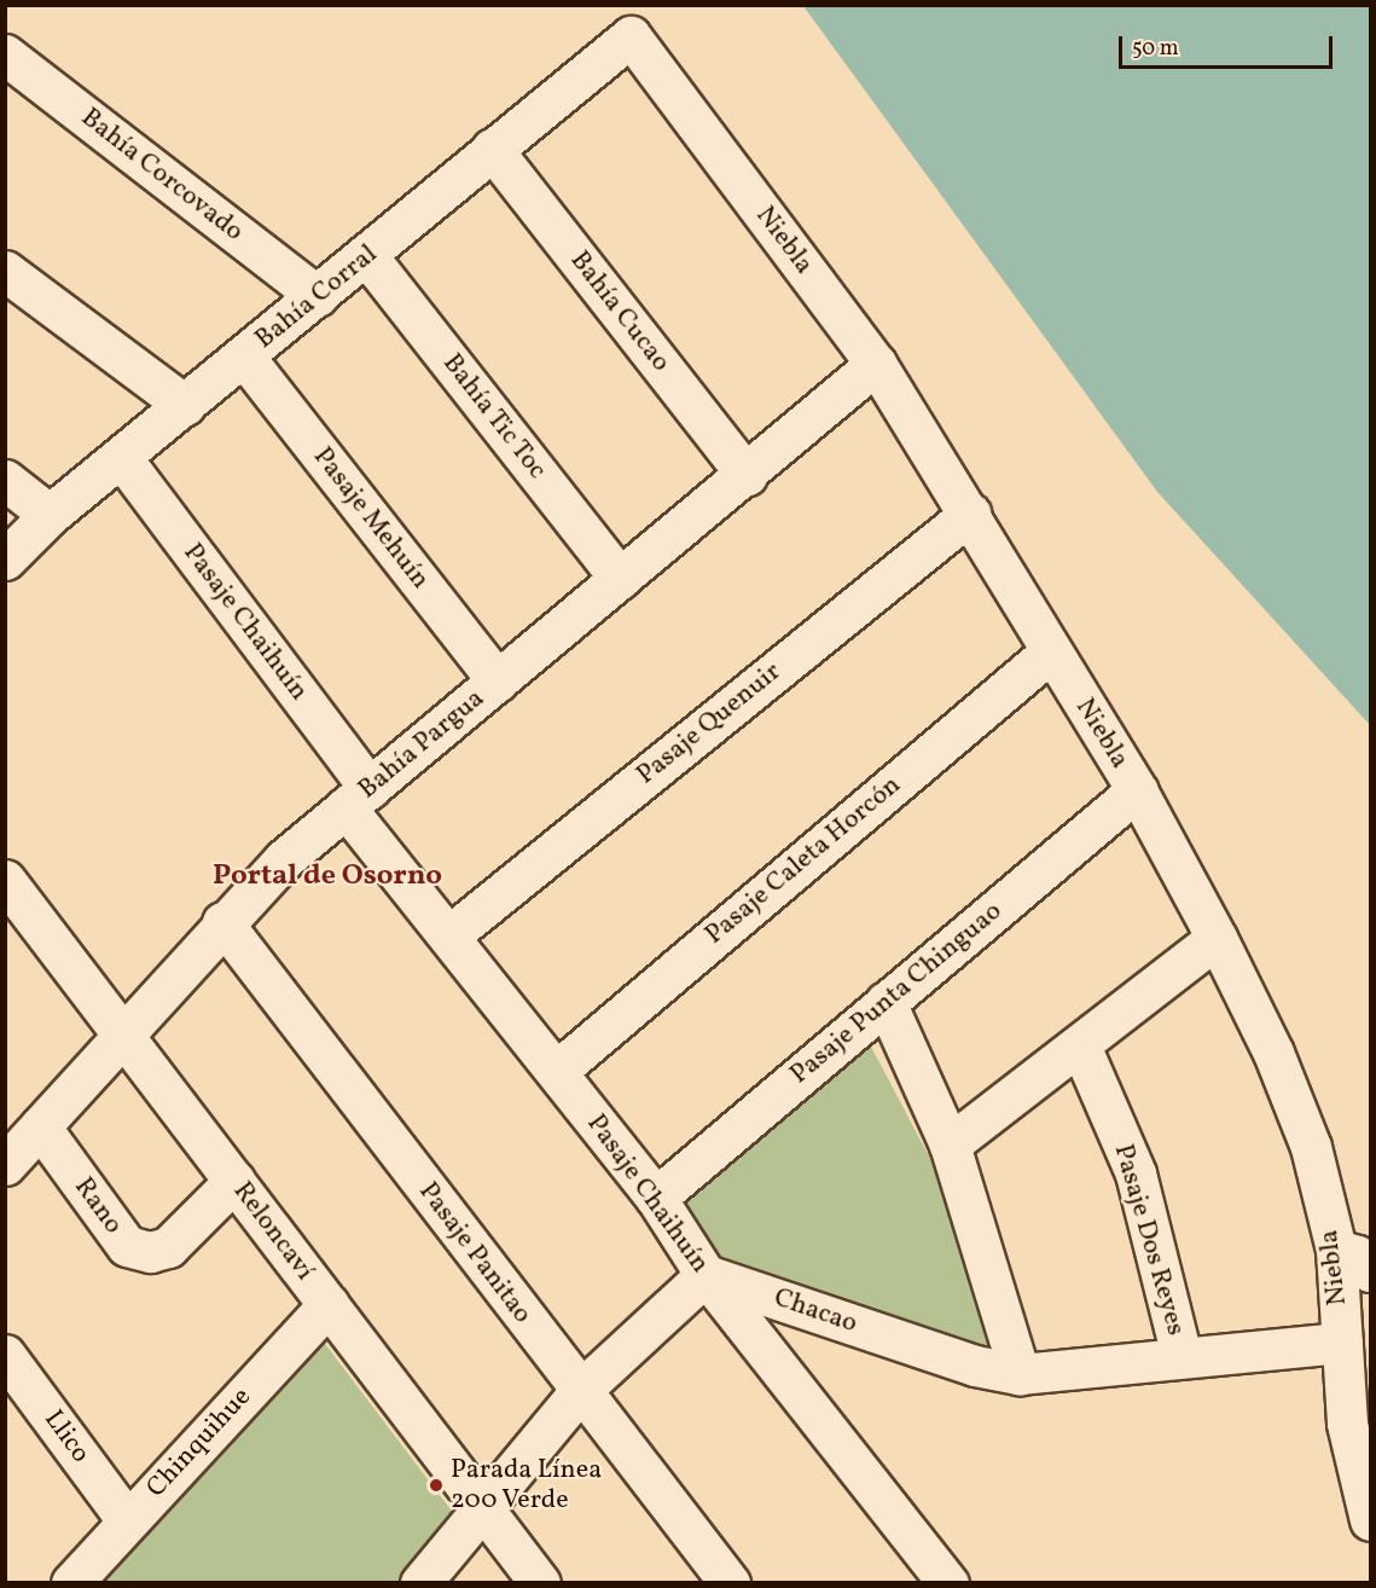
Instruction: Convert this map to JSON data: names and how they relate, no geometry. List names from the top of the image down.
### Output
{
  "streets": {
    "street": [
      "Bahía Corcovado",
      "Niebla",
      "Bahía Corral",
      "Bahía Cucao",
      "Bahía Tic Toc",
      "Pasaje Mehuín",
      "Pasaje Chaihuín",
      "Pasaje Quenuir",
      "Bahía Pargua",
      "Pasaje Caleta Horcón",
      "Pasaje Punta Chinguao",
      "Rano",
      "Reloncaví",
      "Pasaje Dos Reyes",
      "Pasaje Panitao",
      "Chacao",
      "Llico",
      "Chinquihue"
    ]
  },
  "crossings": [
    ["Bahía Corcovado", "Bahía Corral"],
    ["Niebla", "Bahía Corral"],
    ["Niebla", "Pasaje Quenuir"],
    ["Niebla", "Bahía Pargua"],
    ["Niebla", "Pasaje Caleta Horcón"],
    ["Niebla", "Pasaje Punta Chinguao"],
    ["Niebla", "Chacao"],
    ["Bahía Corral", "Bahía Cucao"],
    ["Bahía Corral", "Bahía Tic Toc"],
    ["Bahía Corral", "Pasaje Mehuín"],
    ["Bahía Corral", "Pasaje Chaihuín"],
    ["Bahía Cucao", "Bahía Pargua"],
    ["Bahía Tic Toc", "Bahía Pargua"],
    ["Pasaje Mehuín", "Bahía Pargua"],
    ["Pasaje Chaihuín", "Pasaje Quenuir"],
    ["Pasaje Chaihuín", "Bahía Pargua"],
    ["Pasaje Chaihuín", "Pasaje Caleta Horcón"],
    ["Pasaje Chaihuín", "Pasaje Punta Chinguao"],
    ["Pasaje Chaihuín", "Chacao"],
    ["Bahía Pargua", "Rano"],
    ["Bahía Pargua", "Reloncaví"],
    ["Bahía Pargua", "Pasaje Panitao"],
    ["Rano", "Reloncaví"],
    ["Reloncaví", "Chinquihue"],
    ["Pasaje Dos Reyes", "Chacao"],
    ["Llico", "Chinquihue"]
  ],
  "districts": ["Portal de Osorno"],
  "places": ["Parada Línea 200 Verde"],
  "scale_bar": "50 m"
}
